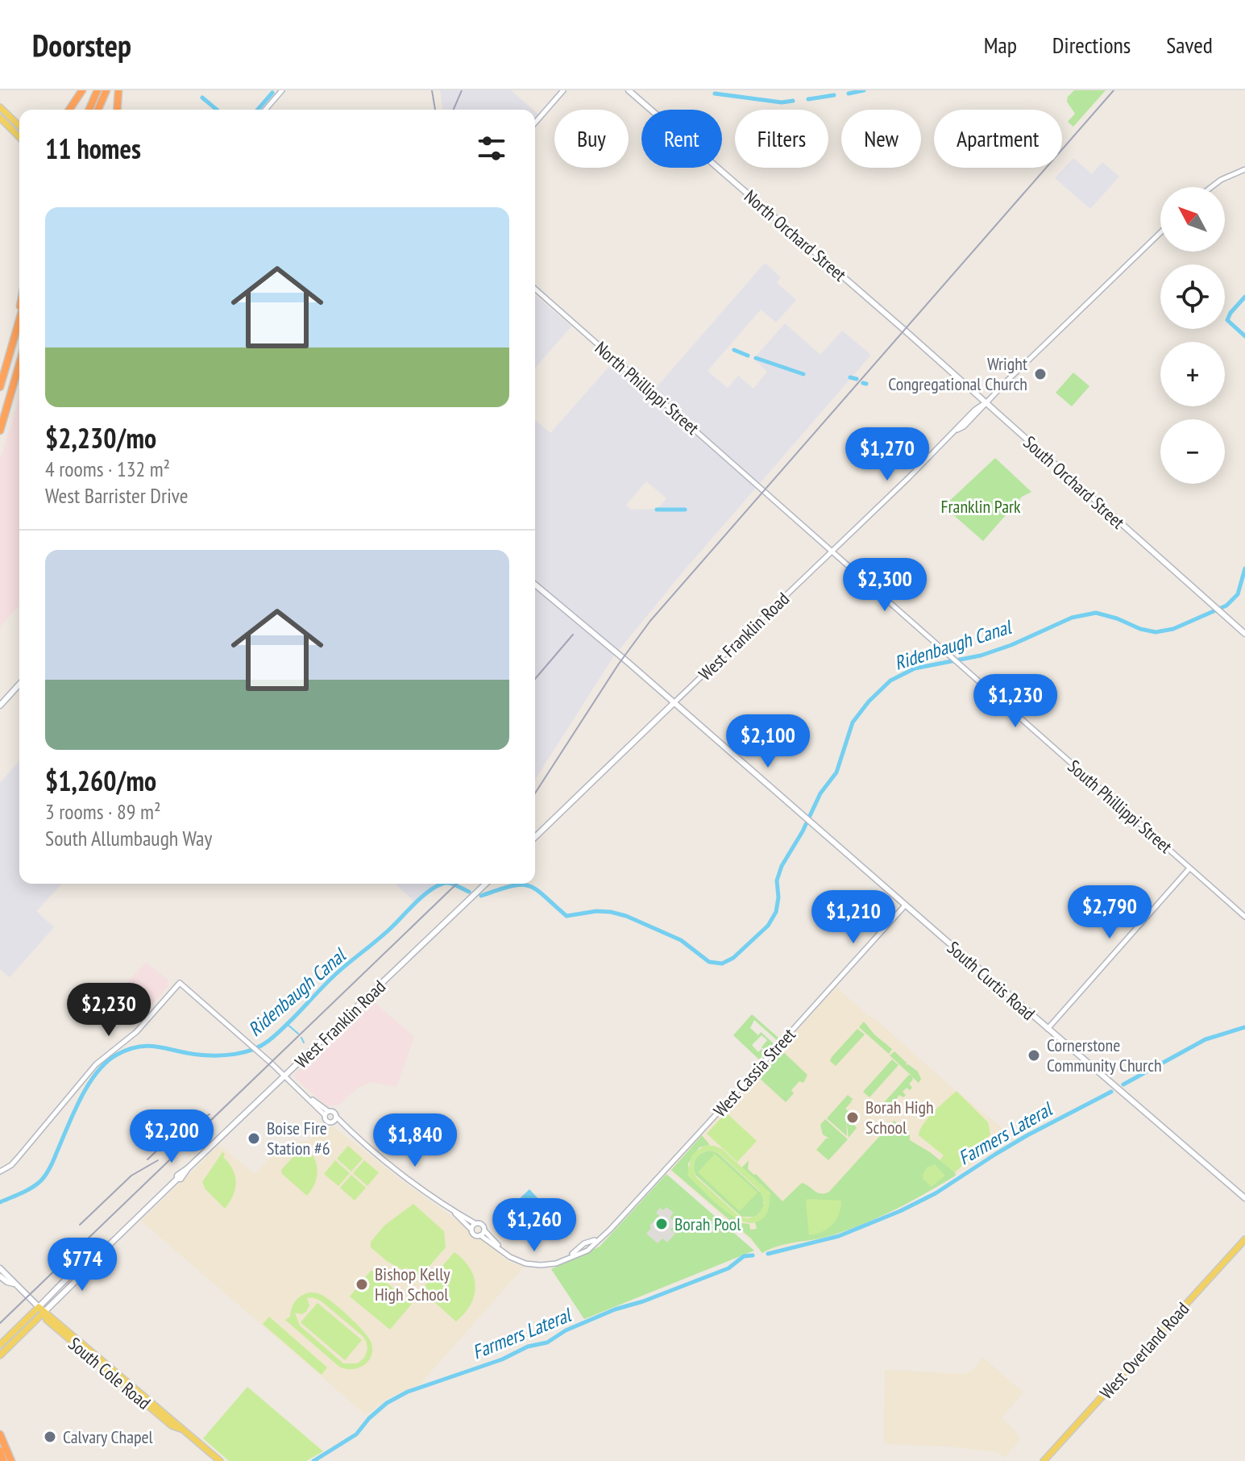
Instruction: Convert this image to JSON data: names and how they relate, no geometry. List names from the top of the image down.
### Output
{
  "streets": {
    "main road": [
      "North Orchard Street",
      "South Orchard Street",
      "West Franklin Road",
      "South Curtis Road",
      "West Overland Road",
      "South Cole Road"
    ],
    "street": ["North Phillippi Street", "South Phillippi Street", "West Cassia Street"]
  },
  "crossings": [
    ["North Orchard Street", "South Orchard Street"],
    ["North Phillippi Street", "South Phillippi Street"],
    ["South Orchard Street", "West Franklin Road"],
    ["West Franklin Road", "South Phillippi Street"],
    ["West Franklin Road", "South Curtis Road"],
    ["West Franklin Road", "South Cole Road"],
    ["South Curtis Road", "West Cassia Street"]
  ],
  "water": ["Ridenbaugh Canal", "Farmers Lateral"],
  "parks": ["Franklin Park"],
  "places": [
    "Wright Congregational Church",
    "Cornerstone Community Church",
    "Borah High School",
    "Boise Fire Station #6",
    "Borah Pool",
    "Bishop Kelly High School",
    "Calvary Chapel"
  ],
  "north": "top left",
  "page": {
    "header": "Doorstep",
    "nav": ["Map", "Directions", "Saved"],
    "chip": [
      "Buy",
      "Rent",
      "Filters",
      "New",
      "Apartment"
    ],
    "heading": "11 homes",
    "map_buttons": ["+", "−"],
    "list": [
      {
        "name": "$2,230/mo",
        "note": "4 rooms · 132 m² · West Barrister Drive"
      },
      {
        "name": "$1,260/mo",
        "note": "3 rooms · 89 m² · South Allumbaugh Way"
      }
    ],
    "price": [
      "$1,270",
      "$2,300",
      "$1,230",
      "$2,100",
      "$2,790",
      "$1,210",
      "$2,230",
      "$2,200",
      "$1,840",
      "$1,260",
      "$774"
    ]
  }
}
